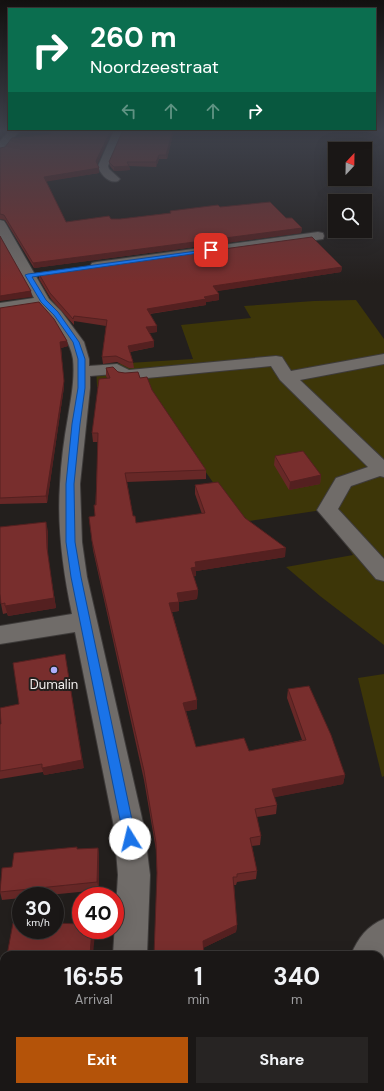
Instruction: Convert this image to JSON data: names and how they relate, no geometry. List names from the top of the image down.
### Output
{
  "places": ["Dumalin"],
  "north": "top",
  "page": {
    "turn": ["260 m", "Noordzeestraat"],
    "speed": "30 km/h",
    "limit": "40",
    "eta": [
      "16:55",
      "Arrival",
      "1",
      "min",
      "340",
      "m"
    ],
    "buttons": ["Exit", "Share"]
  }
}
